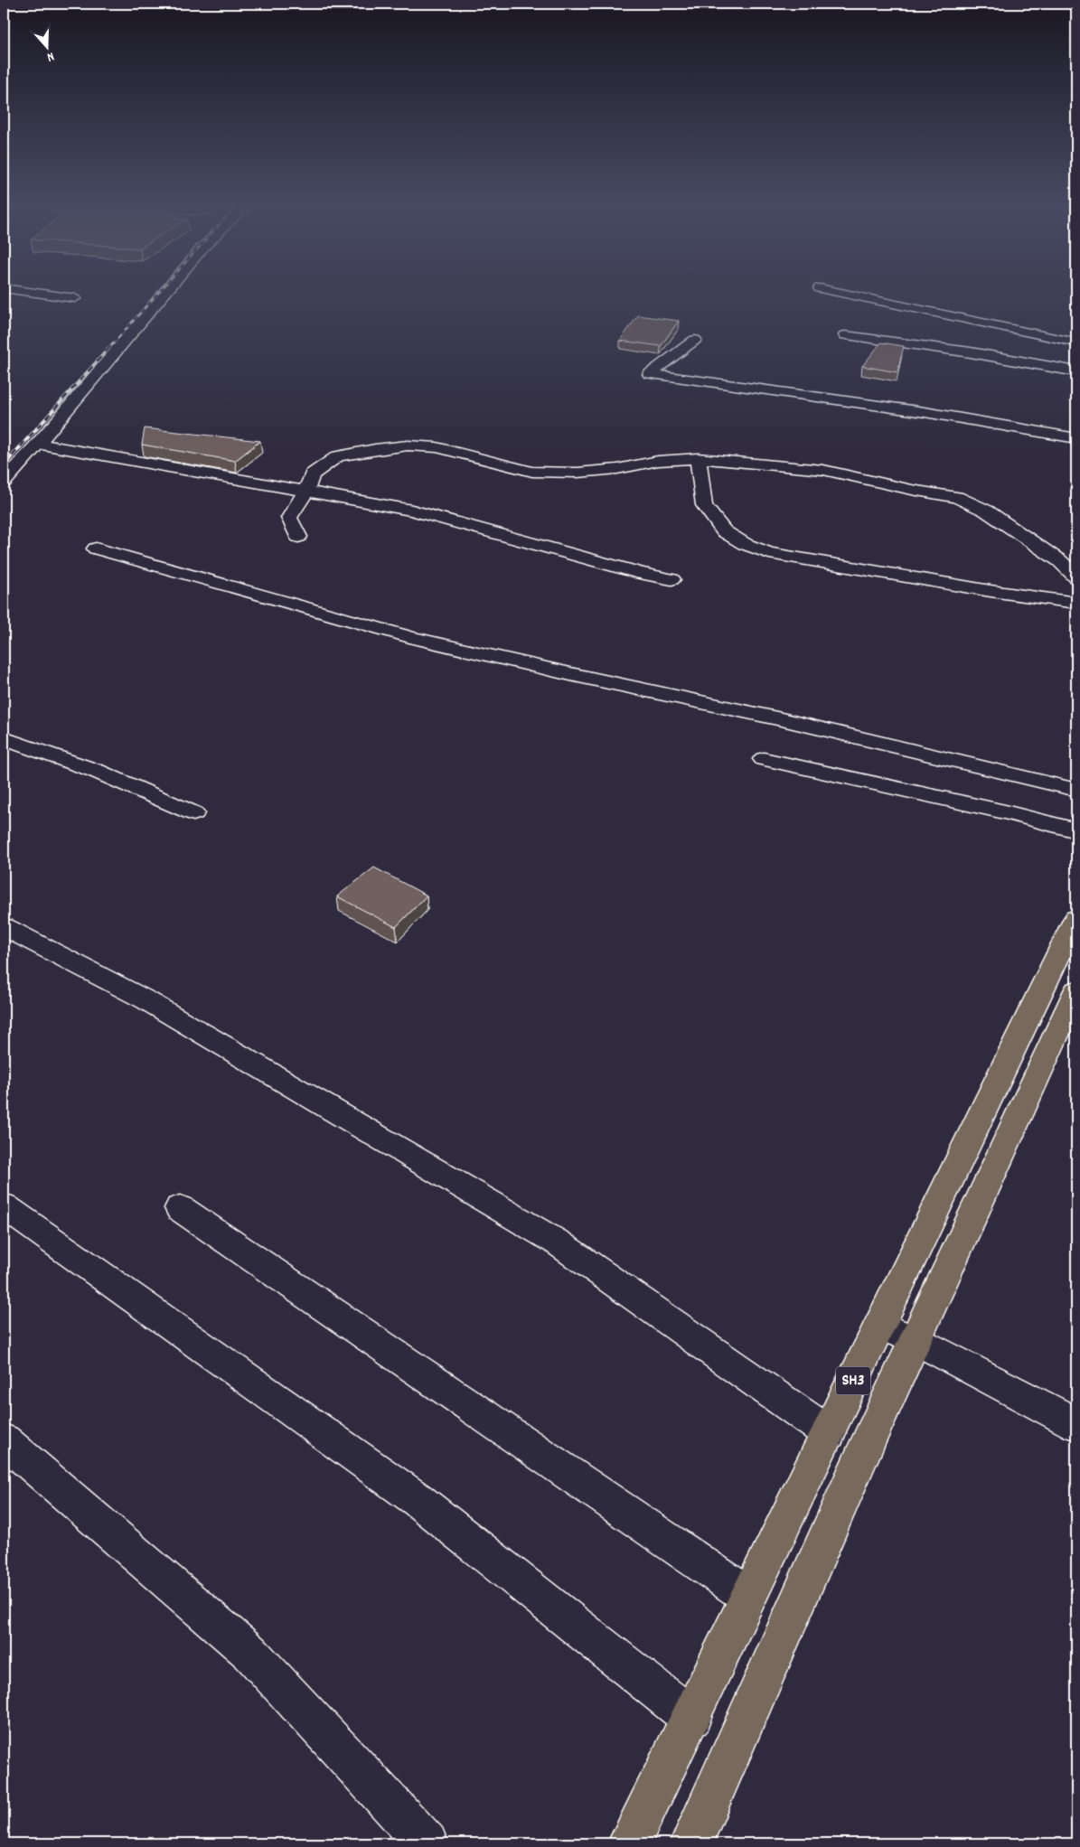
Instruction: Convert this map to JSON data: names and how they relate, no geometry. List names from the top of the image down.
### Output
{
  "streets": {
    "main road": ["SH3"]
  },
  "north": "bottom"
}
